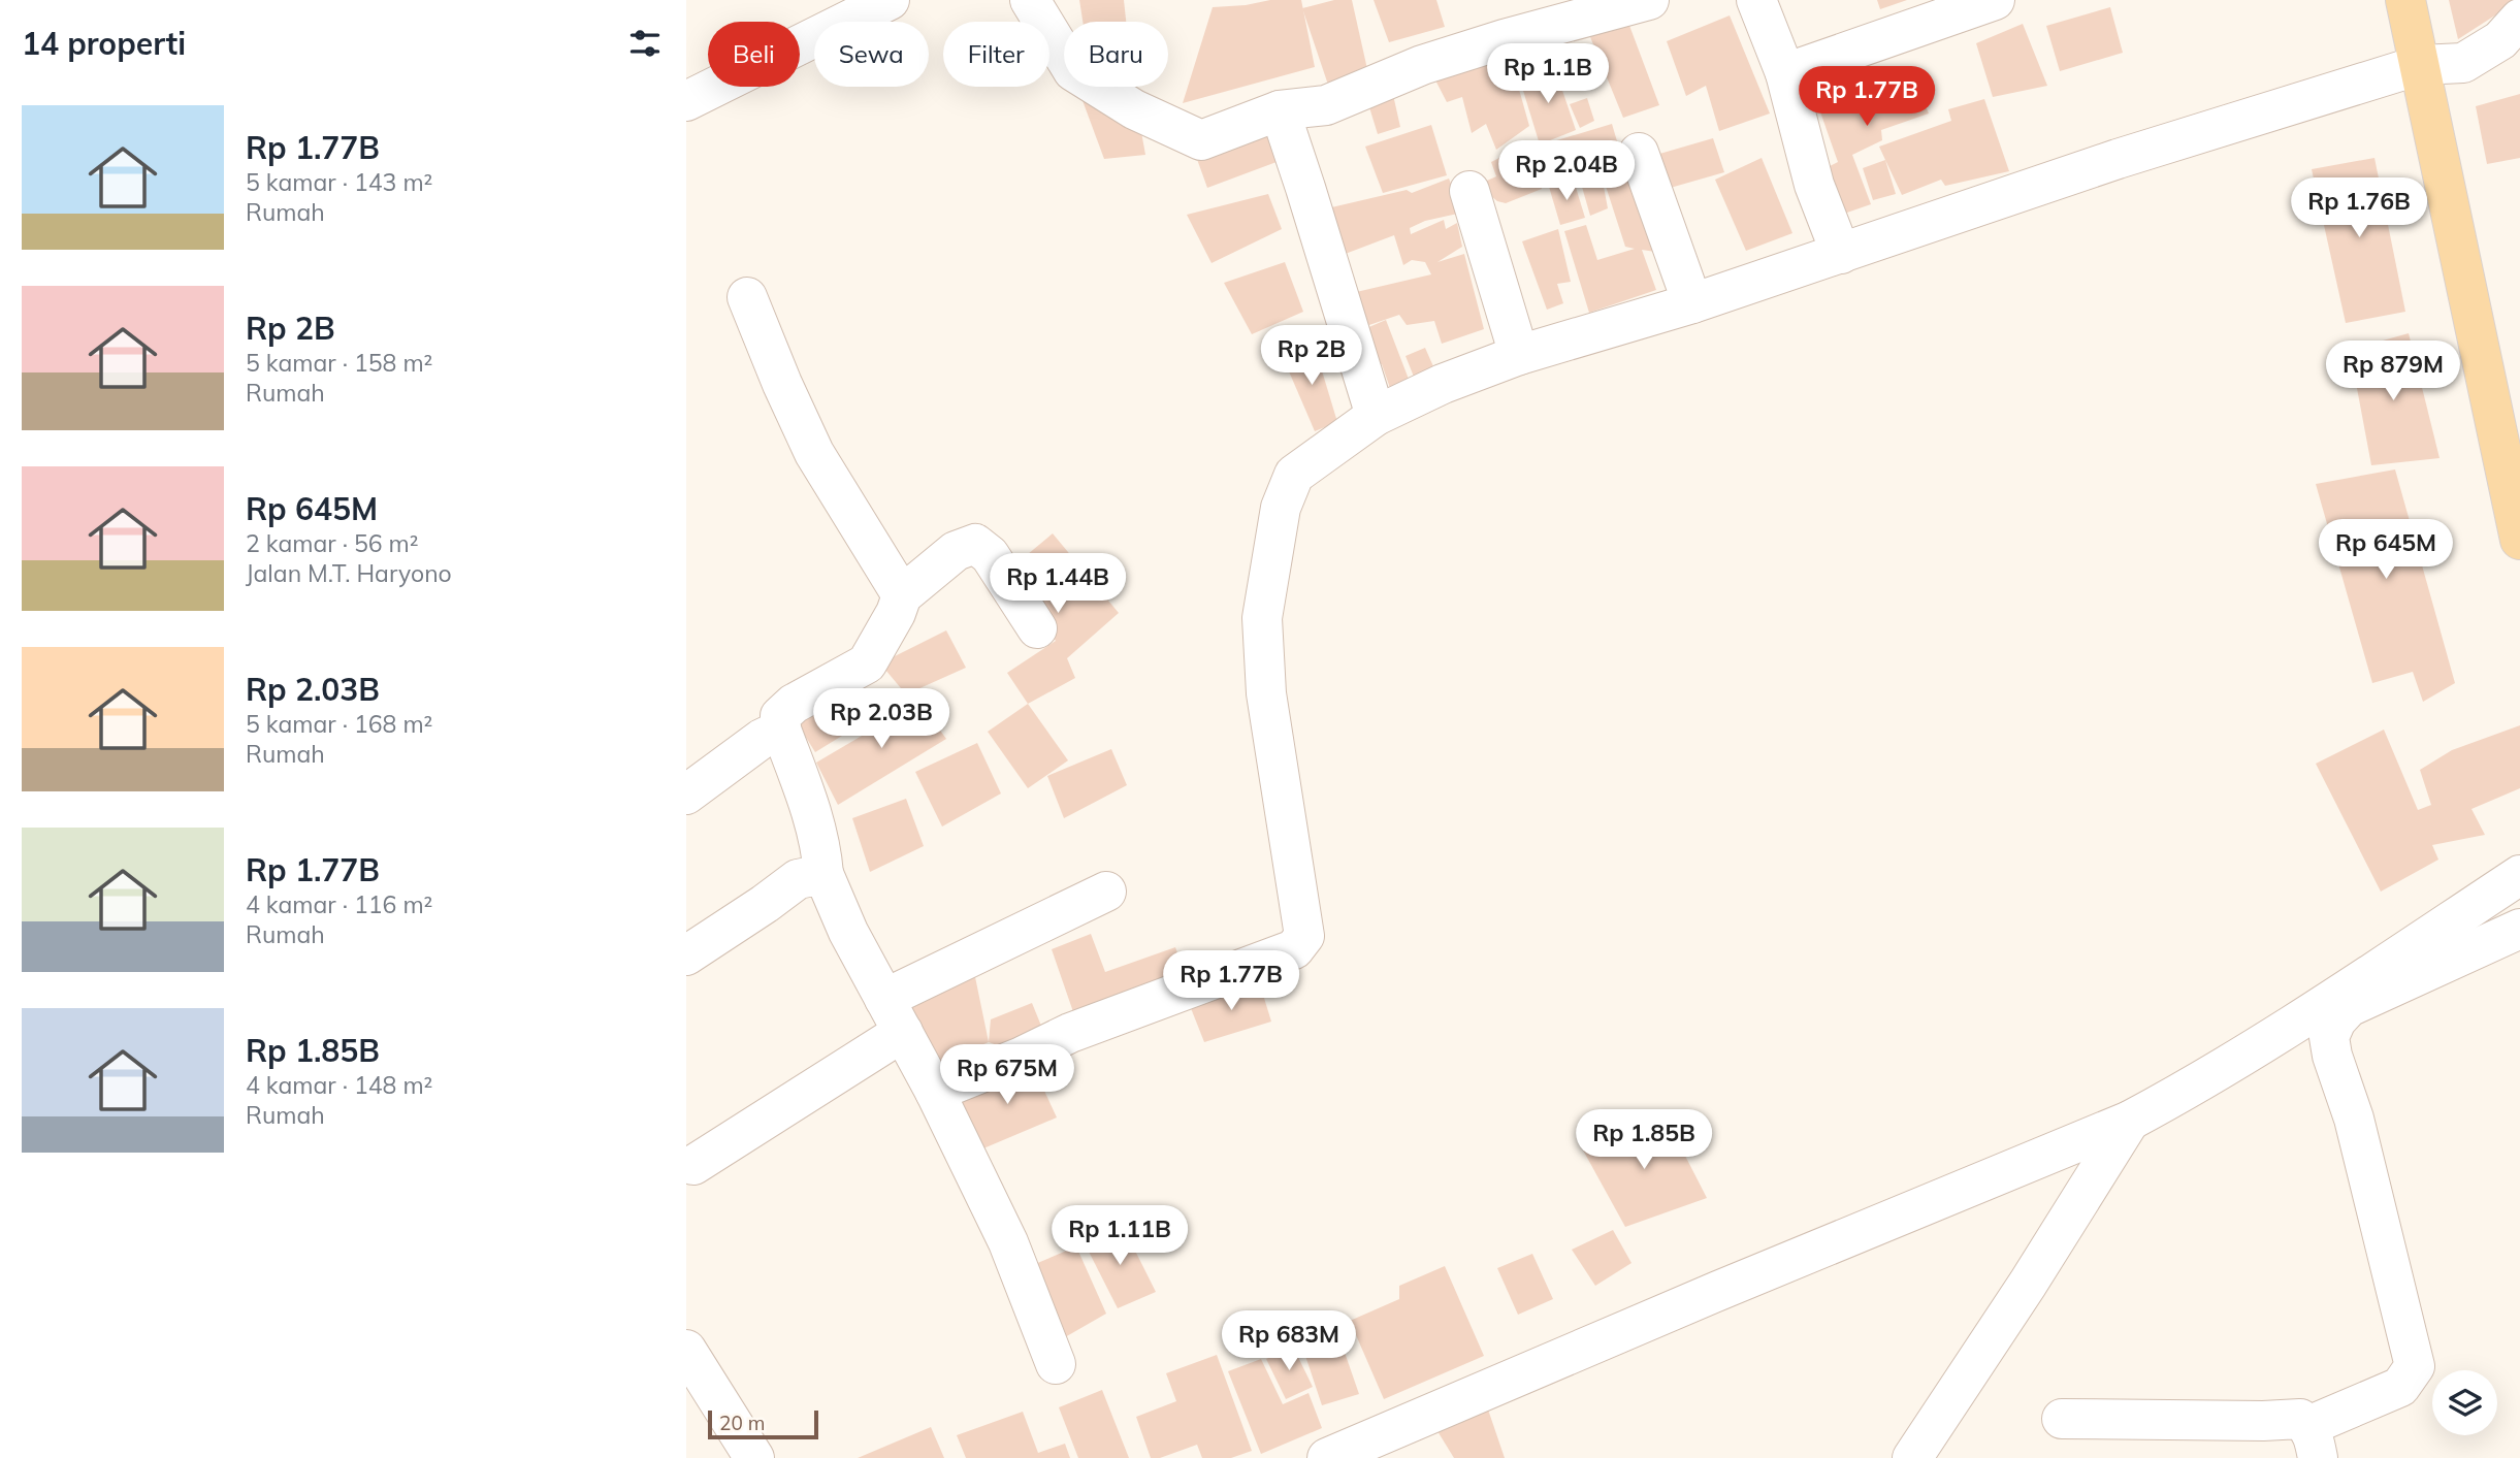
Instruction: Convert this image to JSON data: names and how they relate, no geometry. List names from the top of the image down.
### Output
{
  "scale_bar": "20 m",
  "page": {
    "heading": "14 properti",
    "chip": [
      "Beli",
      "Sewa",
      "Filter",
      "Baru"
    ],
    "price": [
      "Rp 1.1B",
      "Rp 1.77B",
      "Rp 2.04B",
      "Rp 1.76B",
      "Rp 2B",
      "Rp 879M",
      "Rp 645M",
      "Rp 1.44B",
      "Rp 2.03B",
      "Rp 1.77B",
      "Rp 675M",
      "Rp 1.85B",
      "Rp 1.11B",
      "Rp 683M"
    ],
    "list": [
      {
        "name": "Rp 1.77B",
        "note": "5 kamar · 143 m² · Rumah"
      },
      {
        "name": "Rp 2B",
        "note": "5 kamar · 158 m² · Rumah"
      },
      {
        "name": "Rp 645M",
        "note": "2 kamar · 56 m² · Jalan M.T. Haryono"
      },
      {
        "name": "Rp 2.03B",
        "note": "5 kamar · 168 m² · Rumah"
      },
      {
        "name": "Rp 1.77B",
        "note": "4 kamar · 116 m² · Rumah"
      },
      {
        "name": "Rp 1.85B",
        "note": "4 kamar · 148 m² · Rumah"
      }
    ],
    "scale": "20 m"
  }
}
